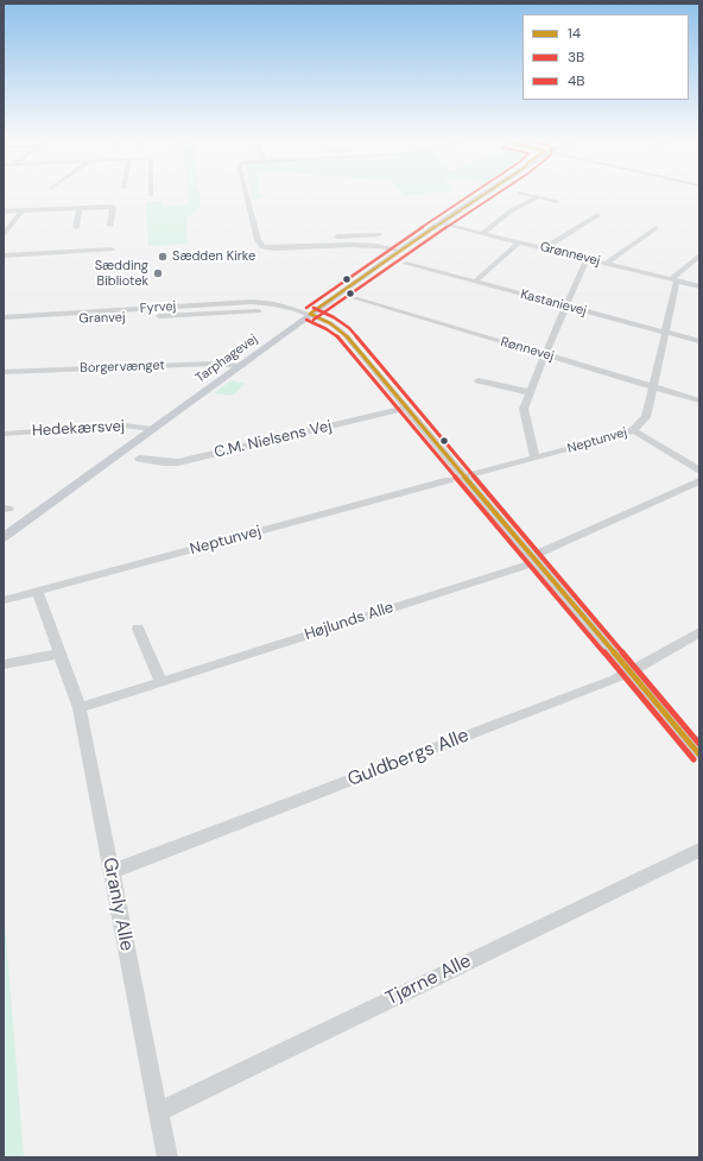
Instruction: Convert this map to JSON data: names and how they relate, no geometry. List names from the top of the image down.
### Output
{
  "streets": {
    "main road": ["Tarphagevej"],
    "street": [
      "Grønnevej",
      "Kastanievej",
      "Fyrvej",
      "Granvej",
      "Rønnevej",
      "Borgervænget",
      "Hedekærsvej",
      "C.M. Nielsens Vej",
      "Neptunvej",
      "Højlunds Alle",
      "Guldbergs Alle",
      "Granly Alle",
      "Tjørne Alle"
    ]
  },
  "crossings": [
    ["Grønnevej", "Tarphagevej"],
    ["Grønnevej", "Neptunvej"],
    ["Kastanievej", "Neptunvej"],
    ["Fyrvej", "Tarphagevej"],
    ["Fyrvej", "C.M. Nielsens Vej"],
    ["Fyrvej", "Neptunvej"],
    ["Fyrvej", "Højlunds Alle"],
    ["Fyrvej", "Guldbergs Alle"],
    ["Rønnevej", "Neptunvej"],
    ["Tarphagevej", "Borgervænget"],
    ["Tarphagevej", "Hedekærsvej"],
    ["Neptunvej", "Granly Alle"],
    ["Højlunds Alle", "Granly Alle"],
    ["Guldbergs Alle", "Granly Alle"],
    ["Granly Alle", "Tjørne Alle"]
  ],
  "places": ["Sædden Kirke", "Sædding Bibliotek"],
  "lines": ["transit line 14", "transit line 3B", "transit line 4B"],
  "legend": ["14", "3B", "4B"]
}
